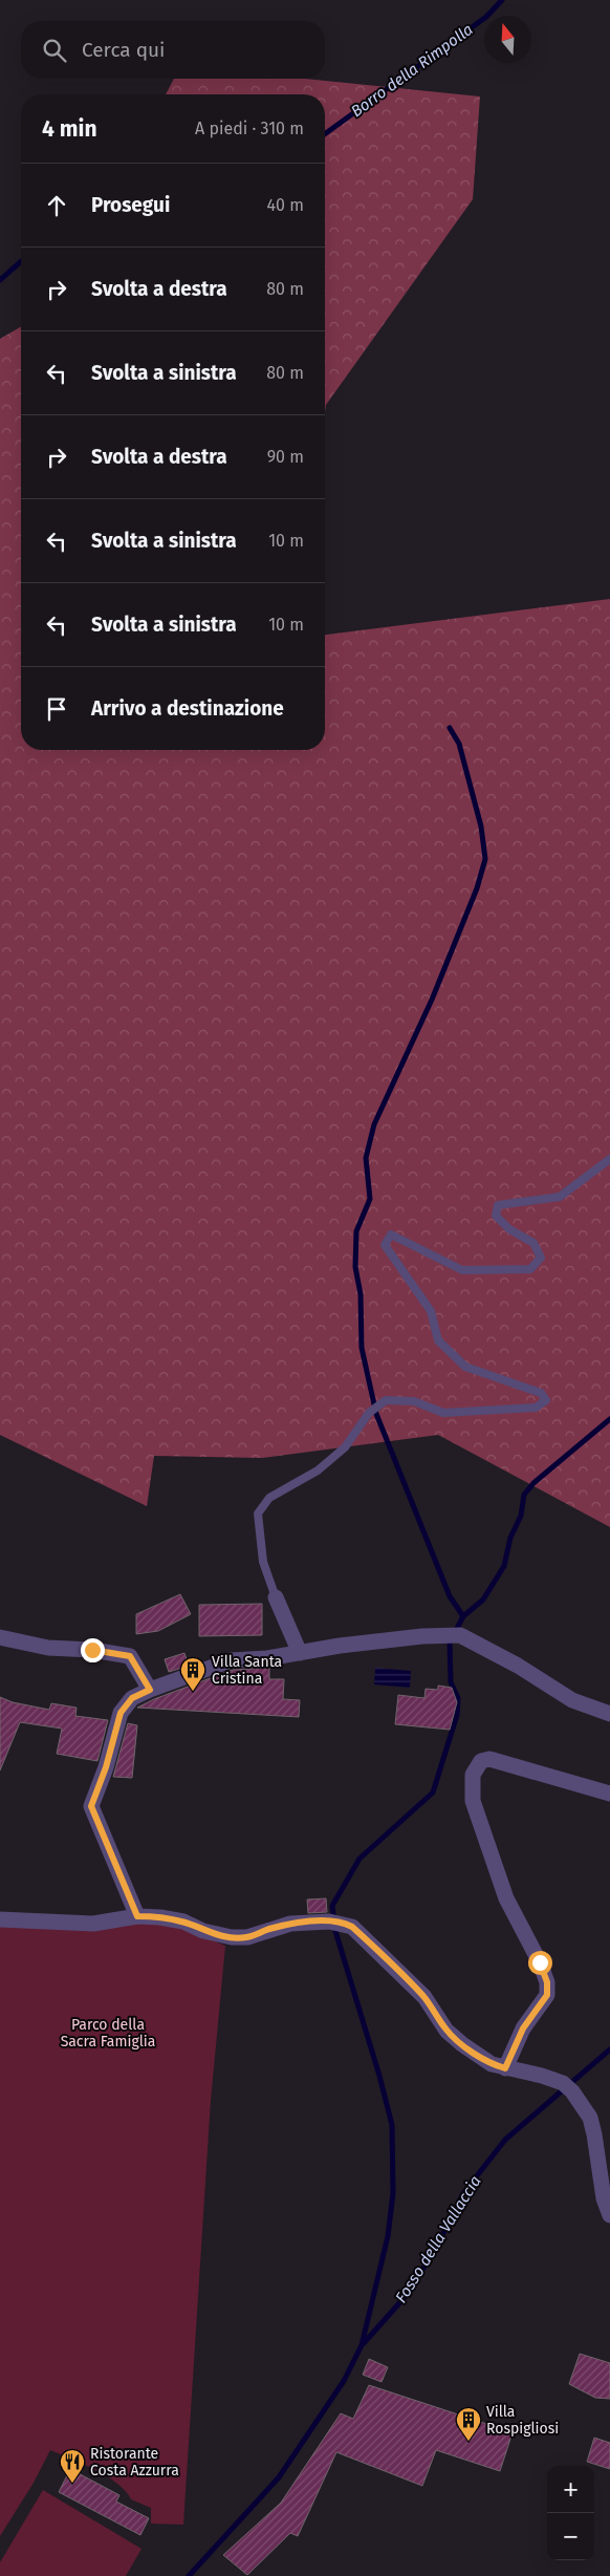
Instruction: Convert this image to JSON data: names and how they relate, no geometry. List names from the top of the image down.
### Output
{
  "water": ["Borro della Rimpolla", "Fosso della Vallaccia"],
  "parks": ["Parco della Sacra Famiglia"],
  "places": {
    "building": ["Villa Santa Cristina", "Villa Rospigliosi"],
    "restaurant": ["Ristorante Costa Azzurra"]
  },
  "north": "top",
  "page": {
    "search": "Cerca qui",
    "heading": ["4 min", "A piedi · 310 m"],
    "list": [
      ["Prosegui", "40 m"],
      ["Svolta a destra", "80 m"],
      ["Svolta a sinistra", "80 m"],
      ["Svolta a destra", "90 m"],
      ["Svolta a sinistra", "10 m"],
      ["Svolta a sinistra", "10 m"],
      "Arrivo a destinazione"
    ],
    "map_buttons": ["+", "−"]
  }
}
